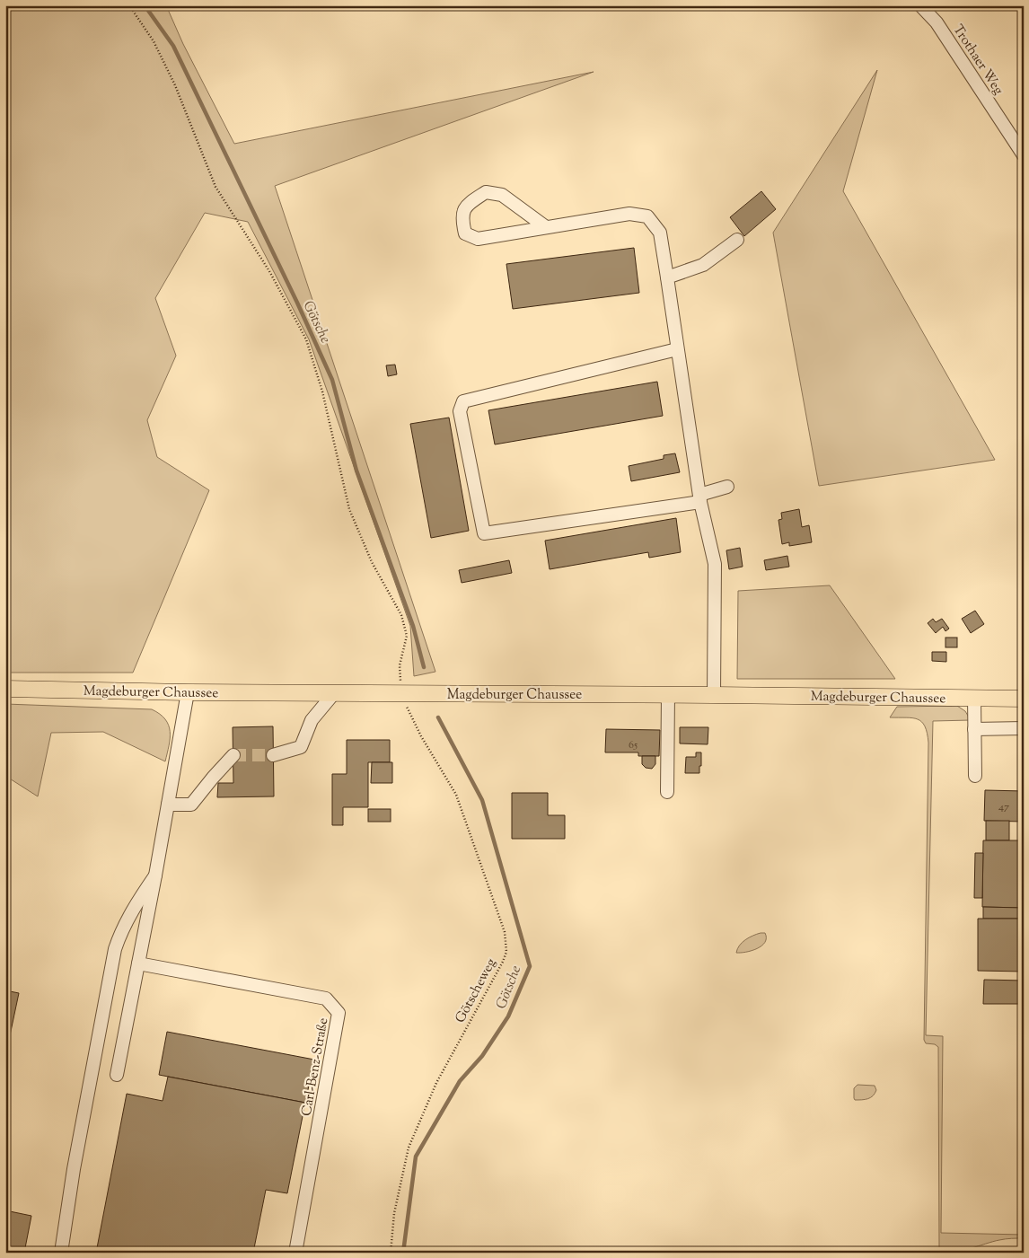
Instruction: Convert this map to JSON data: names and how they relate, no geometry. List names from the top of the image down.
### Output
{
  "streets": {
    "main road": ["Magdeburger Chaussee"],
    "street": ["Trothaer Weg", "Carl-Benz-Straße"],
    "path": ["Götscheweg"]
  },
  "crossings": [
    ["Magdeburger Chaussee", "Götscheweg"]
  ],
  "water": ["Götsche"],
  "house_numbers": ["65", "47"]
}
